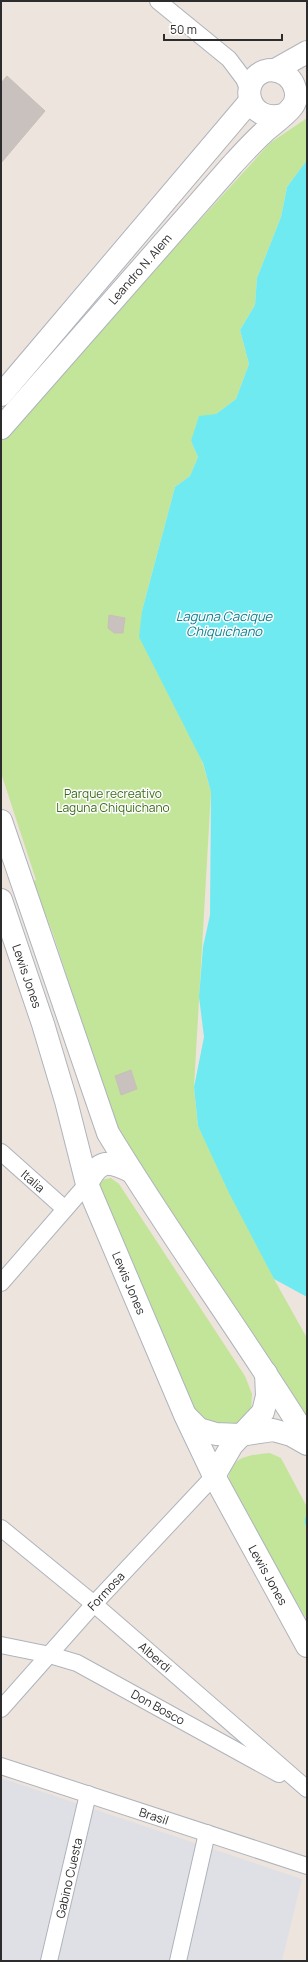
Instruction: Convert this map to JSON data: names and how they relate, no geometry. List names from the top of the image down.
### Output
{
  "streets": {
    "street": [
      "Leandro N. Alem",
      "Lewis Jones",
      "Italia",
      "Formosa",
      "Alberdi",
      "Don Bosco",
      "Brasil",
      "Gabino Cuesta"
    ]
  },
  "crossings": [
    ["Lewis Jones", "Formosa"],
    ["Formosa", "Alberdi"],
    ["Formosa", "Don Bosco"],
    ["Alberdi", "Don Bosco"],
    ["Brasil", "Gabino Cuesta"]
  ],
  "water": ["Laguna Cacique Chiquichano"],
  "parks": ["Parque recreativo Laguna Chiquichano"],
  "scale_bar": "50 m"
}
